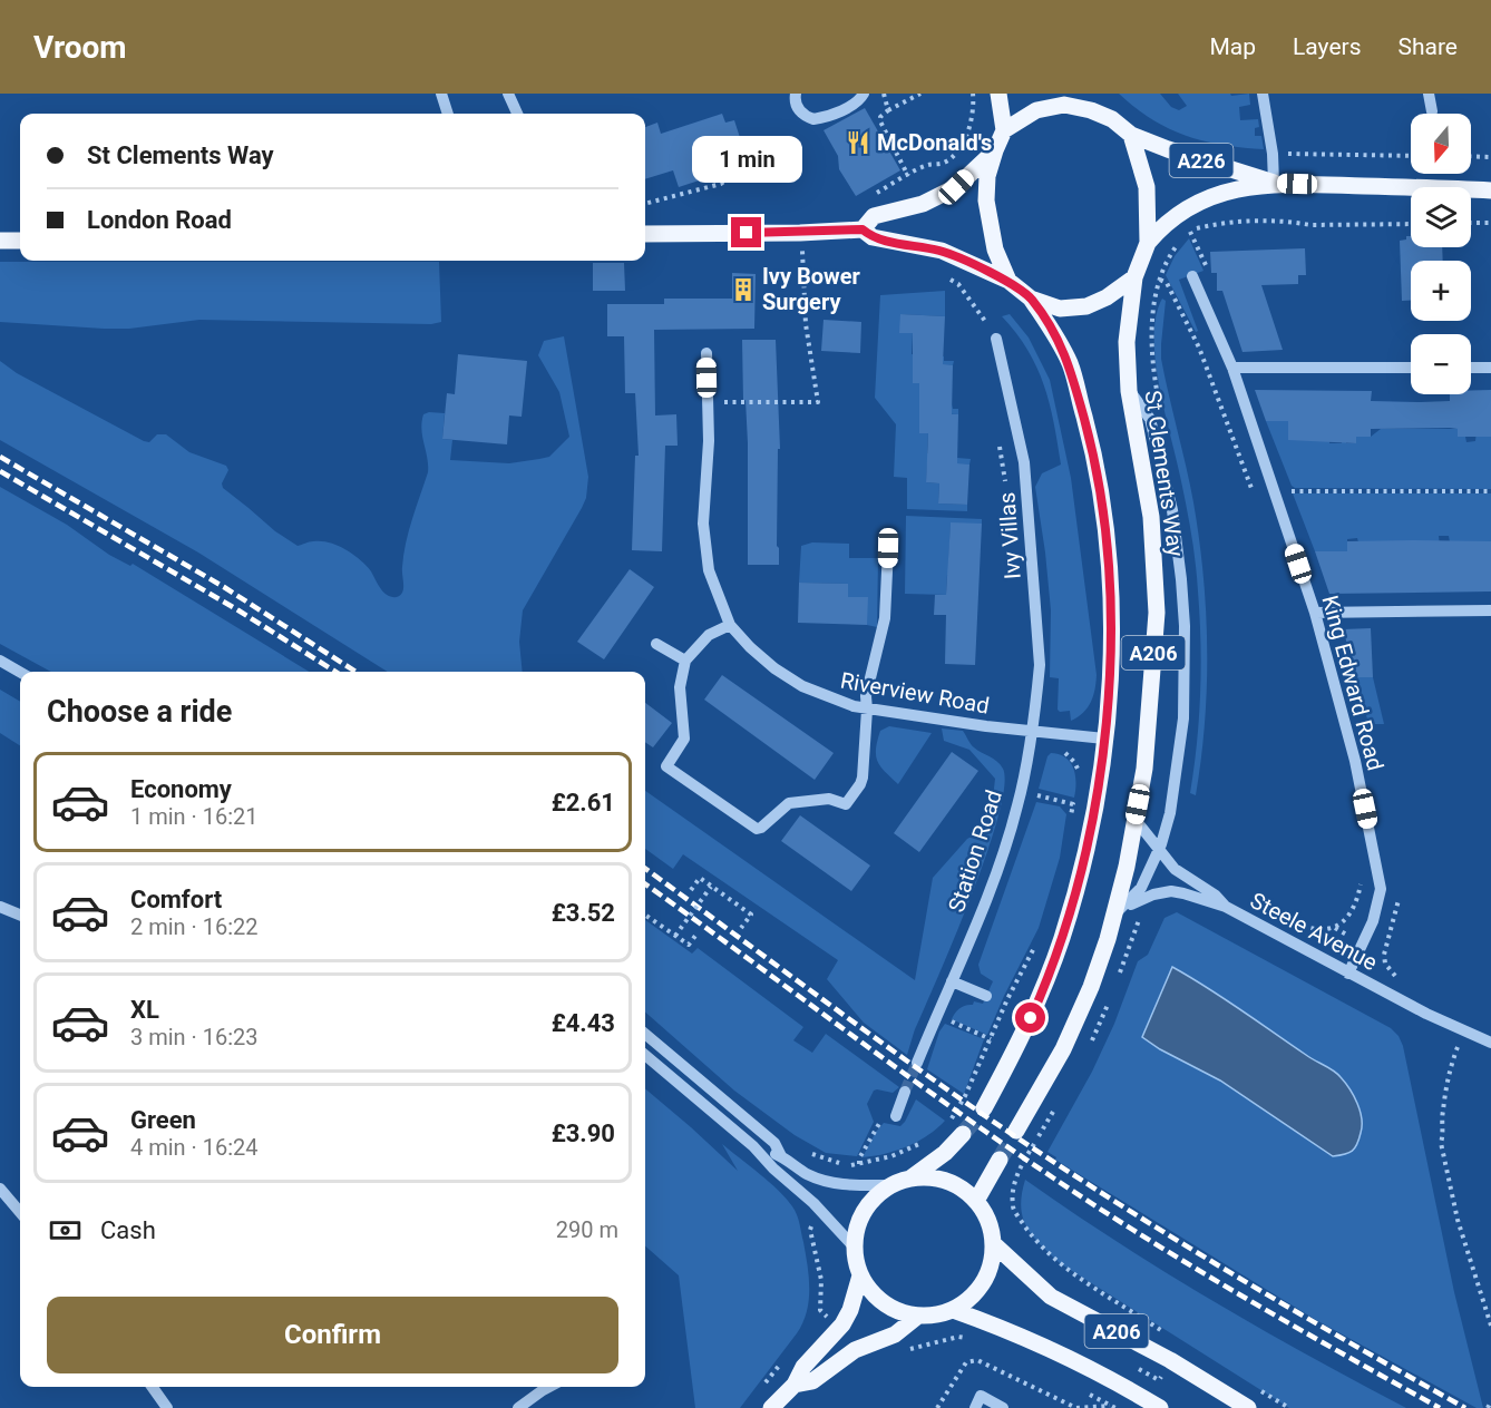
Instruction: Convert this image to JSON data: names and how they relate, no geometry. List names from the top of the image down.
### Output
{
  "streets": {
    "main road": ["A226", "St Clements Way", "A206"],
    "street": [
      "Ivy Villas",
      "King Edward Road",
      "Riverview Road",
      "Station Road",
      "Steele Avenue"
    ]
  },
  "crossings": [
    ["A226", "St Clements Way"],
    ["A226", "A206"],
    ["St Clements Way", "A206"],
    ["St Clements Way", "Steele Avenue"],
    ["Ivy Villas", "Riverview Road"],
    ["Ivy Villas", "Station Road"],
    ["A206", "Riverview Road"],
    ["King Edward Road", "Steele Avenue"],
    ["Riverview Road", "Station Road"]
  ],
  "places": {
    "restaurant": ["McDonald's"],
    "building": ["Ivy Bower Surgery"]
  },
  "north": "bottom",
  "page": {
    "header": "Vroom",
    "nav": ["Map", "Layers", "Share"],
    "map_buttons": ["+", "−"],
    "banner": ["St Clements Way", "London Road"],
    "bubble": "1 min",
    "heading": "Choose a ride",
    "list": [
      {
        "name": "Economy",
        "note": "1 min · 16:21",
        "value": "£2.61"
      },
      {
        "name": "Comfort",
        "note": "2 min · 16:22",
        "value": "£3.52"
      },
      {
        "name": "XL",
        "note": "3 min · 16:23",
        "value": "£4.43"
      },
      {
        "name": "Green",
        "note": "4 min · 16:24",
        "value": "£3.90"
      }
    ],
    "pay": ["Cash", "290 m"],
    "buttons": "Confirm"
  }
}
